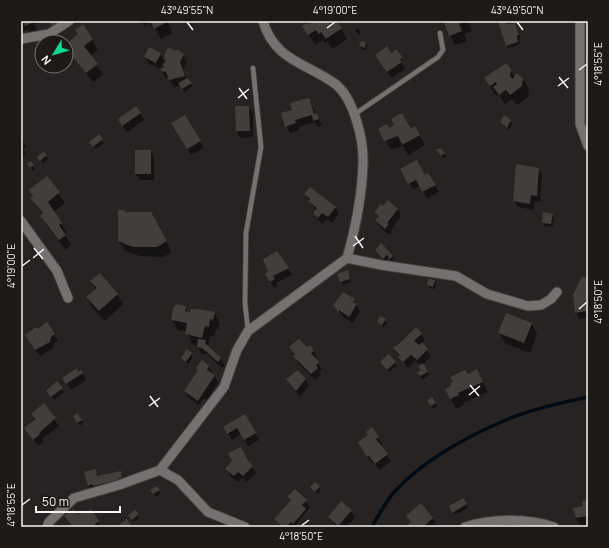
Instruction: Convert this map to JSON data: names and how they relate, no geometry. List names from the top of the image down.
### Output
{
  "scale_bar": "50 m",
  "north": "bottom left",
  "coordinates": [
    "43°49'55\"N",
    "4°19'00\"E",
    "43°49'50\"N",
    "4°18'55\"E",
    "4°18'50\"E"
  ]
}
